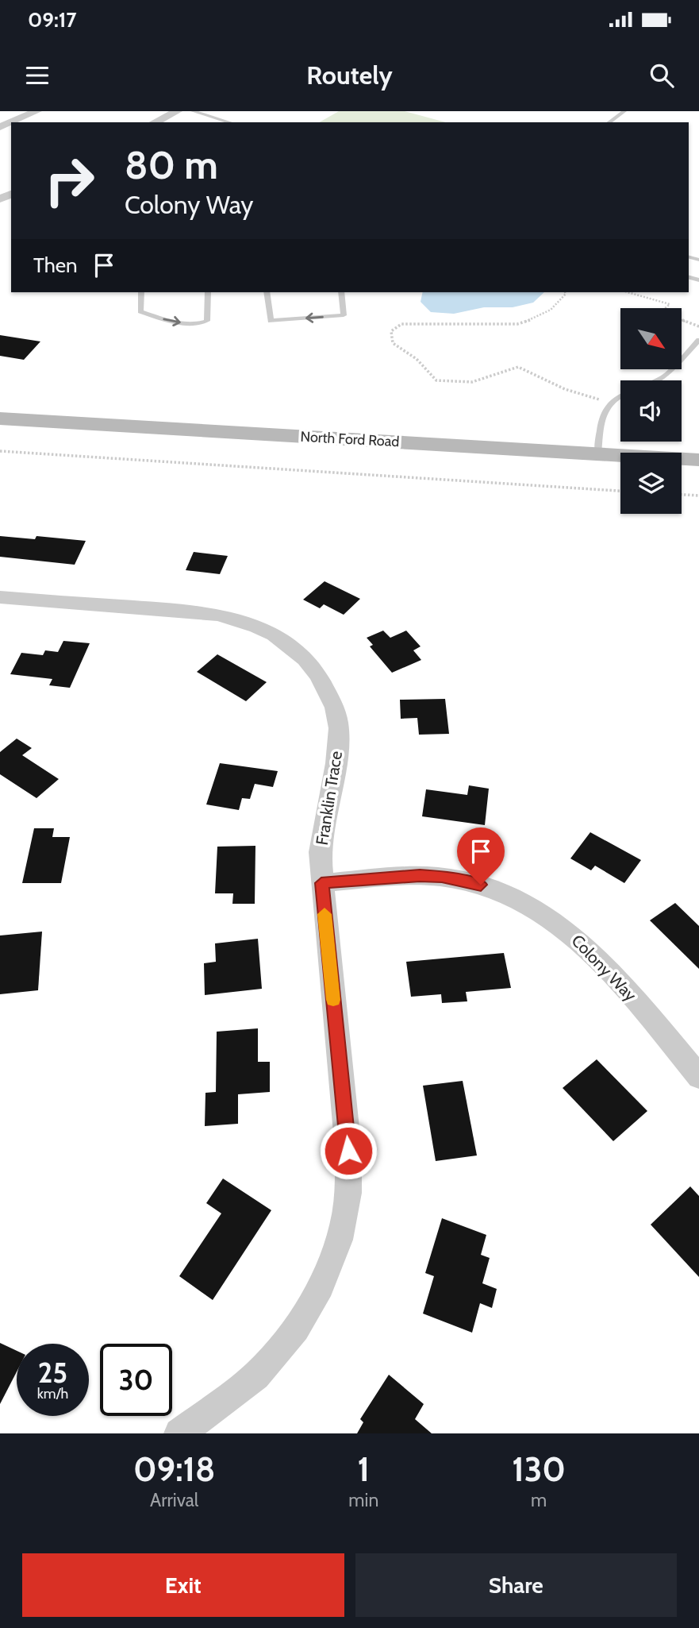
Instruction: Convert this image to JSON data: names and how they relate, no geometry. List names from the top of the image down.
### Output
{
  "streets": {
    "main road": ["North Ford Road"],
    "street": ["Franklin Trace", "Colony Way"]
  },
  "crossings": [
    ["Franklin Trace", "Colony Way"]
  ],
  "north": "bottom right",
  "page": {
    "status": "09:17",
    "header": "Routely",
    "turn": ["80 m", "Colony Way"],
    "then": "Then",
    "speed": "25 km/h",
    "limit": "30",
    "eta": [
      "09:18",
      "Arrival",
      "1",
      "min",
      "130",
      "m"
    ],
    "buttons": ["Exit", "Share"]
  }
}
